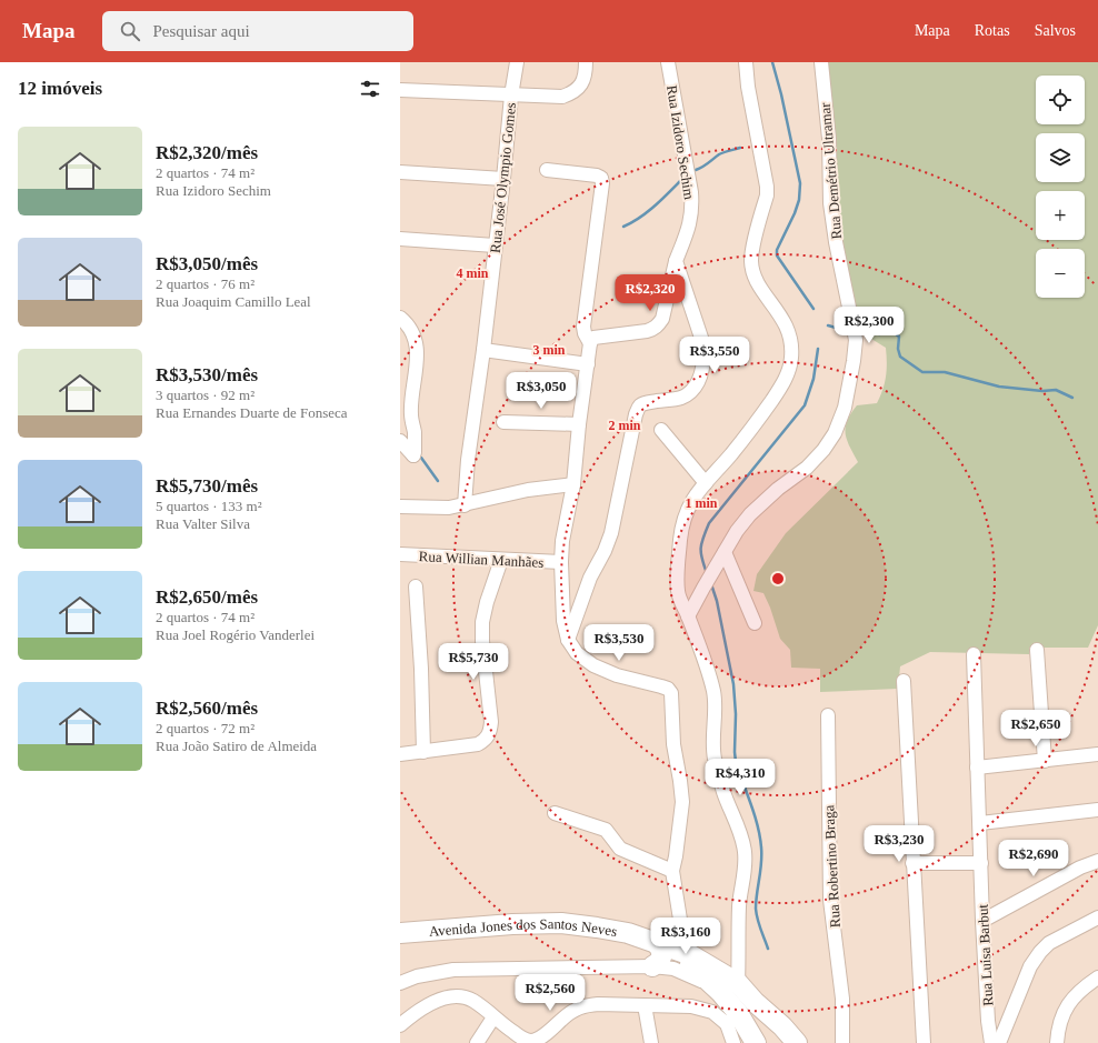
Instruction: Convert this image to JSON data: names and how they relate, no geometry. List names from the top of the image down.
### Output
{
  "streets": {
    "highway": ["Avenida Jones dos Santos Neves"],
    "street": [
      "Rua Izidoro Sechim",
      "Rua Demétrio Ultramar",
      "Rua José Olympio Gomes",
      "Rua Willian Manhães",
      "Rua Robertino Braga",
      "Rua Luisa Barbut"
    ]
  },
  "page": {
    "header": "Mapa",
    "search": "Pesquisar aqui",
    "nav": ["Mapa", "Rotas", "Salvos"],
    "heading": "12 imóveis",
    "map_buttons": ["+", "−"],
    "list": [
      {
        "name": "R$2,320/mês",
        "note": "2 quartos · 74 m² · Rua Izidoro Sechim"
      },
      {
        "name": "R$3,050/mês",
        "note": "2 quartos · 76 m² · Rua Joaquim Camillo Leal"
      },
      {
        "name": "R$3,530/mês",
        "note": "3 quartos · 92 m² · Rua Ernandes Duarte de Fonseca"
      },
      {
        "name": "R$5,730/mês",
        "note": "5 quartos · 133 m² · Rua Valter Silva"
      },
      {
        "name": "R$2,650/mês",
        "note": "2 quartos · 74 m² · Rua Joel Rogério Vanderlei"
      },
      {
        "name": "R$2,560/mês",
        "note": "2 quartos · 72 m² · Rua João Satiro de Almeida"
      }
    ],
    "price": [
      "R$2,320",
      "R$2,300",
      "R$3,550",
      "R$3,050",
      "R$3,530",
      "R$5,730",
      "R$2,650",
      "R$4,310",
      "R$3,230",
      "R$2,690",
      "R$3,160",
      "R$2,560"
    ]
  },
  "rings": [
    "4 min",
    "3 min",
    "2 min",
    "1 min"
  ]
}
